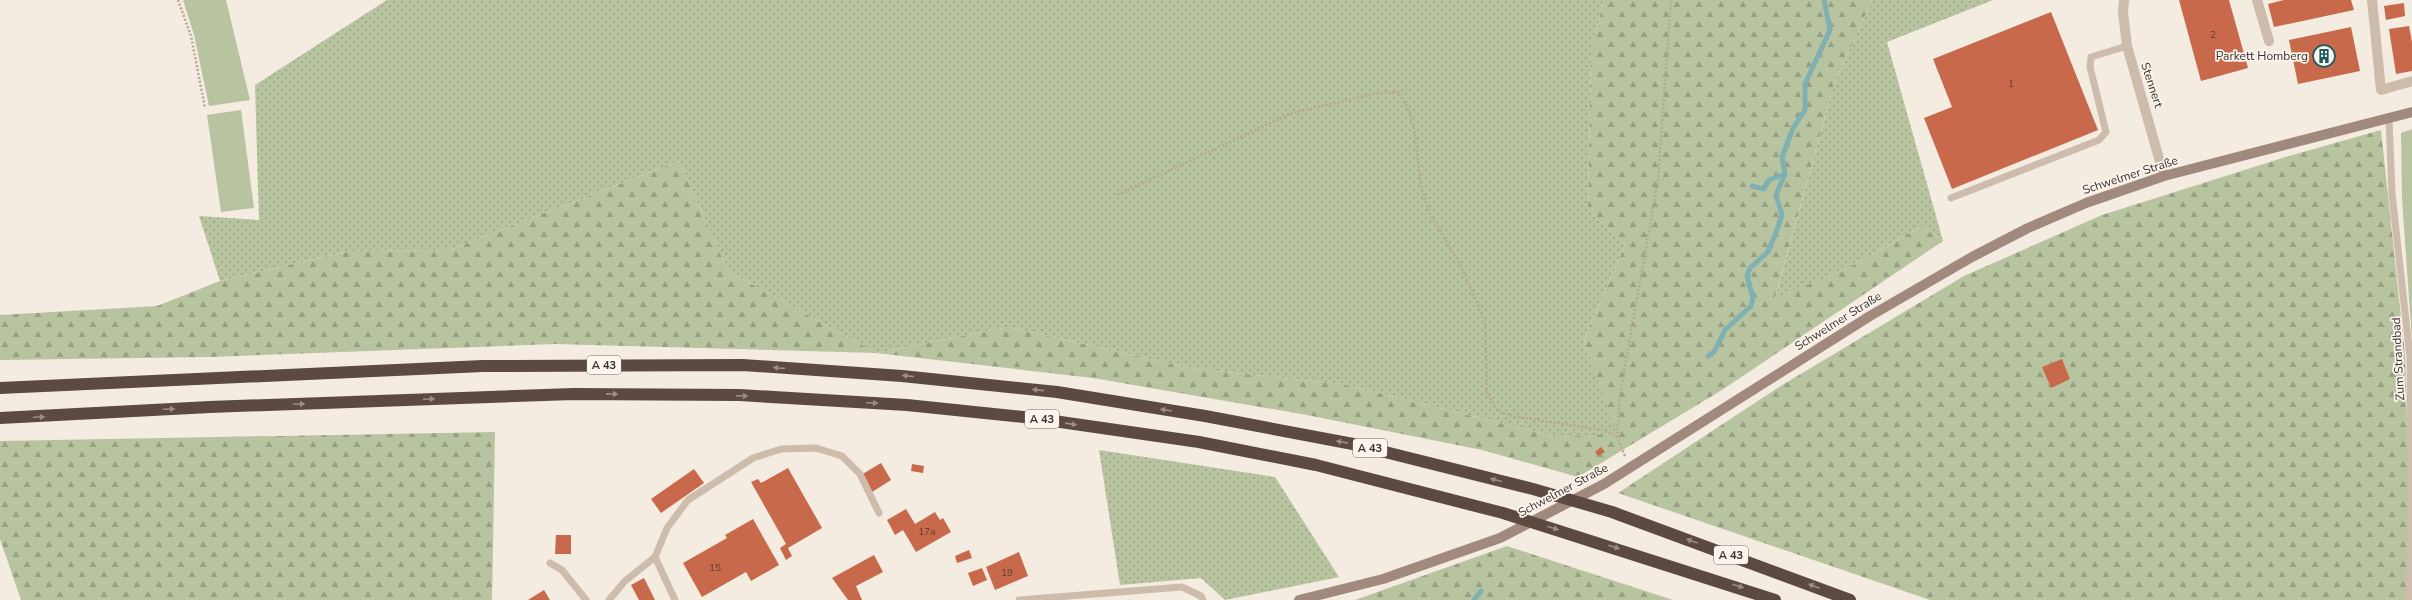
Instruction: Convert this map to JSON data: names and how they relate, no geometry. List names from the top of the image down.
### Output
{
  "streets": {
    "highway": ["A 43"],
    "main road": ["Schwelmer Straße"],
    "street": ["Stennert"],
    "lane": ["Zum Strandbad"]
  },
  "crossings": [
    ["Stennert", "Schwelmer Straße"],
    ["Schwelmer Straße", "Zum Strandbad"]
  ],
  "places": {
    "building": ["Parkett Homberg"]
  },
  "house_numbers": [
    "2",
    "1",
    "17a",
    "15",
    "19"
  ]
}
